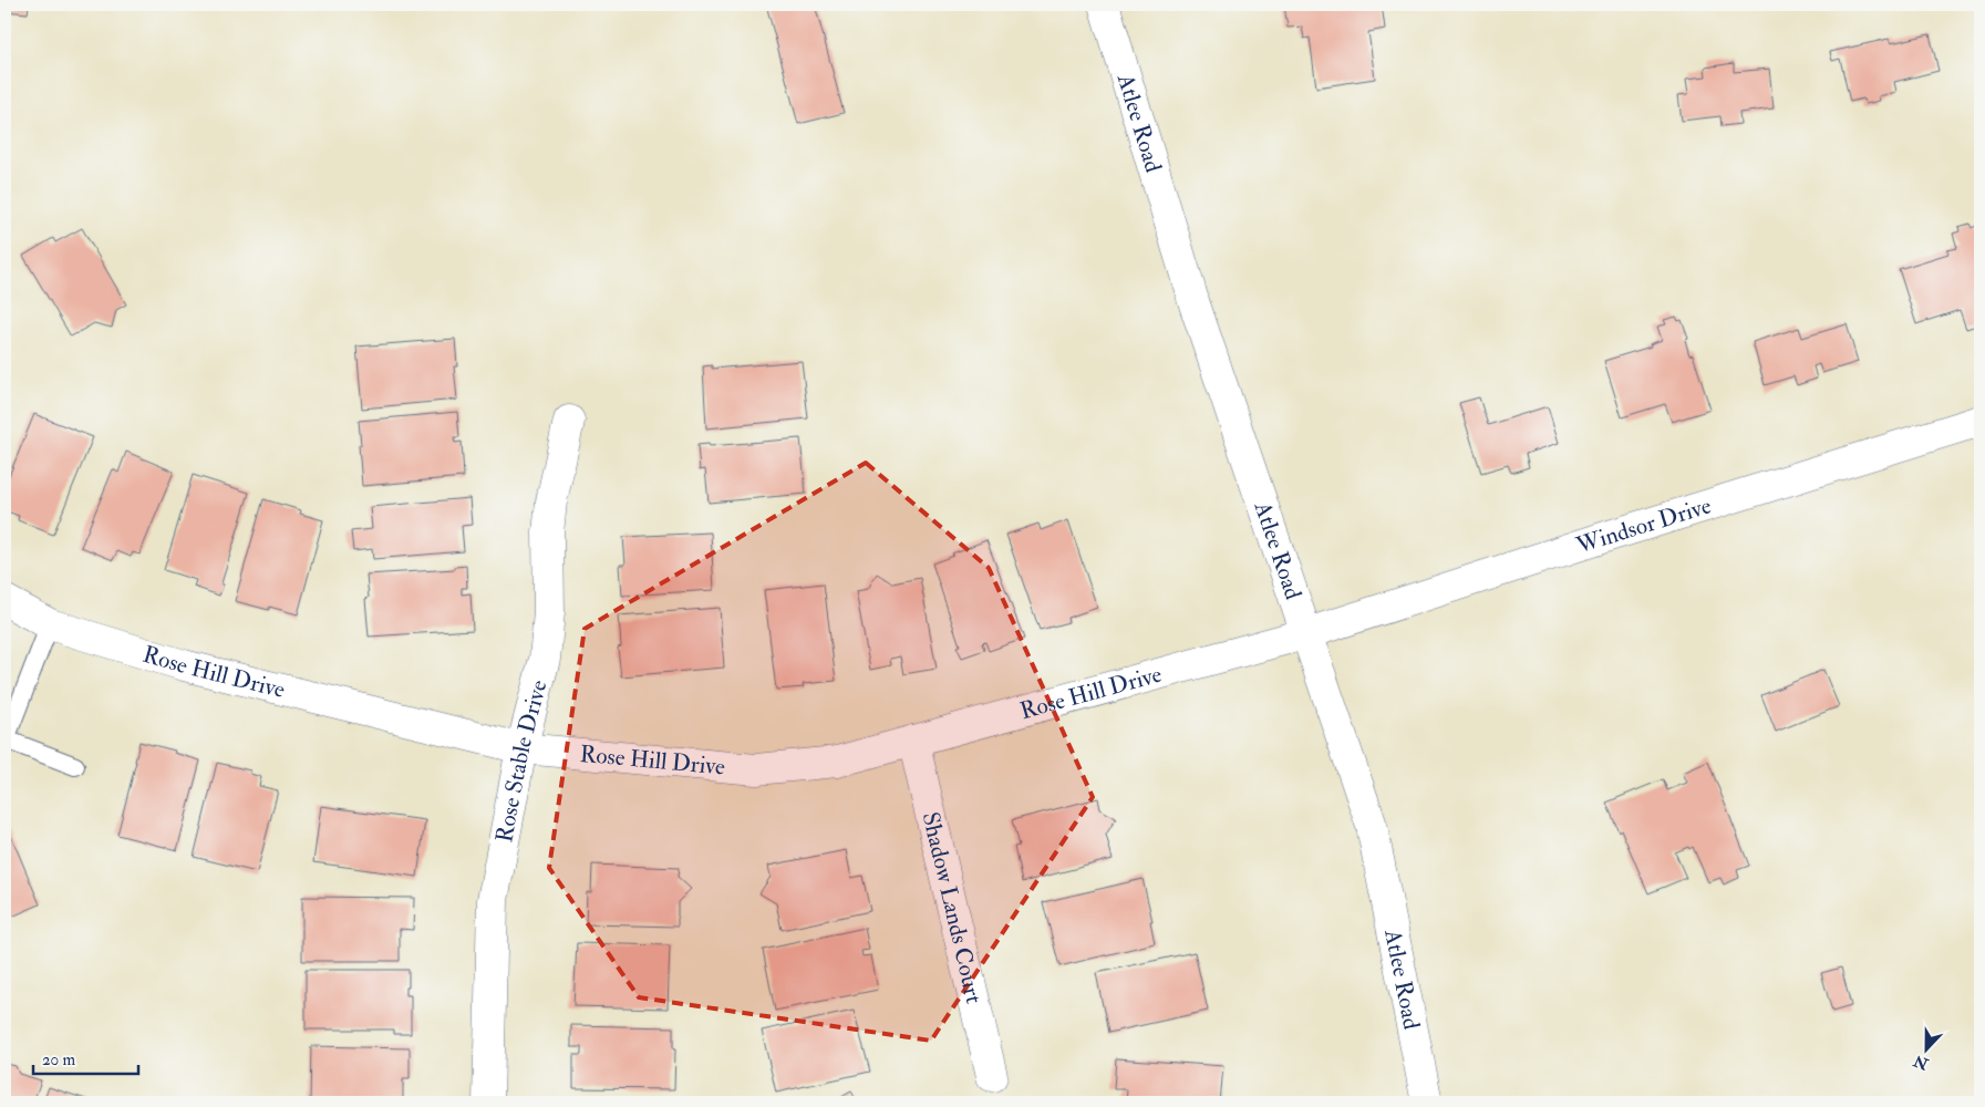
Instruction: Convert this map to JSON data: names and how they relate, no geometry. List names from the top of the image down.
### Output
{
  "streets": {
    "street": [
      "Atlee Road",
      "Windsor Drive",
      "Rose Hill Drive",
      "Rose Stable Drive",
      "Shadow Lands Court"
    ]
  },
  "crossings": [
    ["Atlee Road", "Windsor Drive"],
    ["Atlee Road", "Rose Hill Drive"],
    ["Windsor Drive", "Rose Hill Drive"],
    ["Rose Hill Drive", "Rose Stable Drive"],
    ["Rose Hill Drive", "Shadow Lands Court"]
  ],
  "scale_bar": "20 m",
  "north": "bottom"
}
